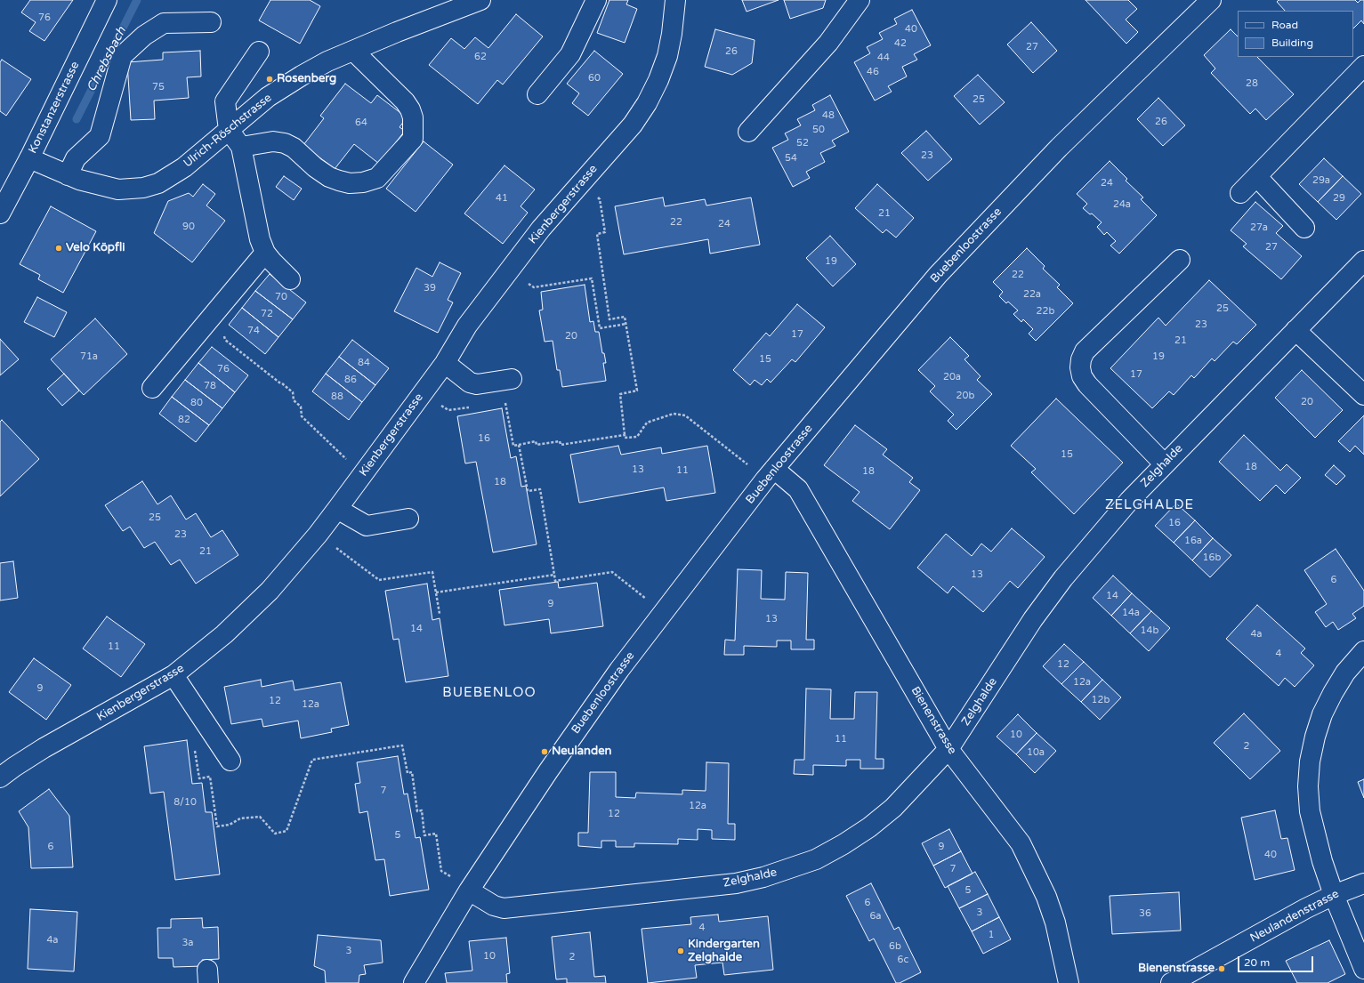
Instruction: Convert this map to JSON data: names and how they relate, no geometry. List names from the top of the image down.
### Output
{
  "streets": {
    "street": [
      "Konstanzerstrasse",
      "Ulrich-Röschstrasse",
      "Kienbergerstrasse",
      "Buebenloostrasse",
      "Zelghalde",
      "Bienenstrasse",
      "Neulandenstrasse"
    ]
  },
  "crossings": [
    ["Konstanzerstrasse", "Ulrich-Röschstrasse"],
    ["Buebenloostrasse", "Zelghalde"],
    ["Buebenloostrasse", "Bienenstrasse"],
    ["Zelghalde", "Bienenstrasse"]
  ],
  "districts": ["ZELGHALDE", "BUEBENLOO"],
  "water": ["Chrebsbach"],
  "places": [
    "Rosenberg",
    "Velo Köpfli",
    "Neulanden",
    "Kindergarten Zelghalde",
    "Bienenstrasse"
  ],
  "house_numbers": [
    "76",
    "40",
    "42",
    "27",
    "26",
    "62",
    "44",
    "46",
    "60",
    "28",
    "75",
    "25",
    "48",
    "26",
    "64",
    "50",
    "52",
    "23",
    "54",
    "29a",
    "24",
    "41",
    "29",
    "24a",
    "21",
    "22",
    "24",
    "90",
    "27a",
    "27",
    "19",
    "22",
    "39",
    "22a",
    "70",
    "25",
    "22b",
    "72",
    "23",
    "74",
    "17",
    "20",
    "21",
    "71a",
    "19",
    "15",
    "84",
    "76",
    "17",
    "20a",
    "86",
    "78",
    "20b",
    "88",
    "20",
    "80",
    "82",
    "16",
    "15",
    "18",
    "13",
    "11",
    "18",
    "18",
    "25",
    "16",
    "23",
    "16a",
    "21",
    "16b",
    "13",
    "6",
    "14",
    "9",
    "14a",
    "13",
    "14",
    "14b",
    "4a",
    "11",
    "4",
    "12",
    "12a",
    "9",
    "12b",
    "12",
    "12a",
    "10",
    "11",
    "2",
    "10a",
    "7",
    "8/10",
    "12a",
    "12",
    "5",
    "6",
    "9",
    "40",
    "7",
    "5",
    "6",
    "3",
    "36",
    "6a",
    "4",
    "1",
    "4a",
    "3a",
    "6b",
    "3",
    "10",
    "2",
    "6c"
  ],
  "legend": ["Road", "Building"],
  "scale_bar": "20 m"
}
